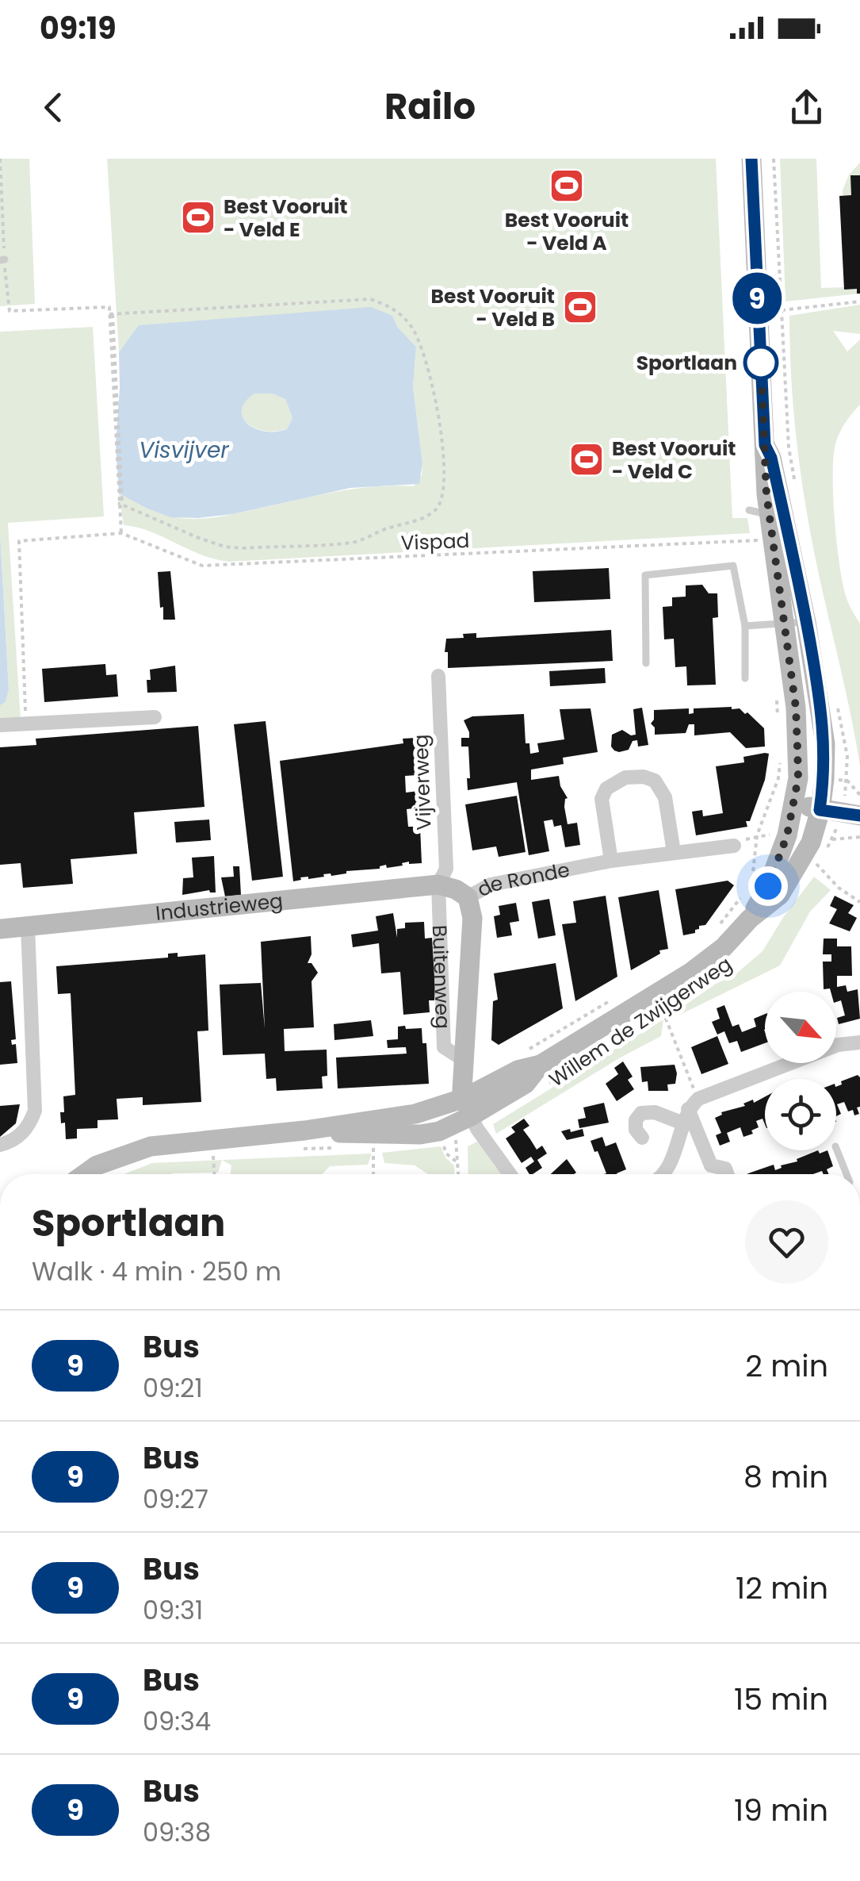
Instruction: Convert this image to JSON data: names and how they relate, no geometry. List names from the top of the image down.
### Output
{
  "streets": {
    "main road": [
      "de Ronde",
      "Industrieweg",
      "Buitenweg",
      "Willem de Zwijgerweg"
    ],
    "street": ["Vijverweg"],
    "path": ["Vispad"]
  },
  "crossings": [
    ["Vijverweg", "de Ronde"],
    ["Vijverweg", "Industrieweg"],
    ["Vijverweg", "Buitenweg"],
    ["de Ronde", "Industrieweg"],
    ["de Ronde", "Buitenweg"],
    ["Industrieweg", "Buitenweg"],
    ["Buitenweg", "Willem de Zwijgerweg"]
  ],
  "water": ["Visvijver"],
  "places": {
    "sports": [
      "Best Vooruit - Veld A",
      "Best Vooruit - Veld E",
      "Best Vooruit - Veld B",
      "Best Vooruit - Veld C"
    ],
    "other": ["Sportlaan"]
  },
  "lines": ["bus line 9"],
  "north": "bottom right",
  "page": {
    "status": "09:19",
    "header": "Railo",
    "on_map": "9",
    "heading": ["Sportlaan", "Walk · 4 min · 250 m"],
    "list": [
      {
        "mark": "9",
        "name": "Bus",
        "note": "09:21",
        "value": "2 min"
      },
      {
        "mark": "9",
        "name": "Bus",
        "note": "09:27",
        "value": "8 min"
      },
      {
        "mark": "9",
        "name": "Bus",
        "note": "09:31",
        "value": "12 min"
      },
      {
        "mark": "9",
        "name": "Bus",
        "note": "09:34",
        "value": "15 min"
      },
      {
        "mark": "9",
        "name": "Bus",
        "note": "09:38",
        "value": "19 min"
      }
    ]
  }
}
